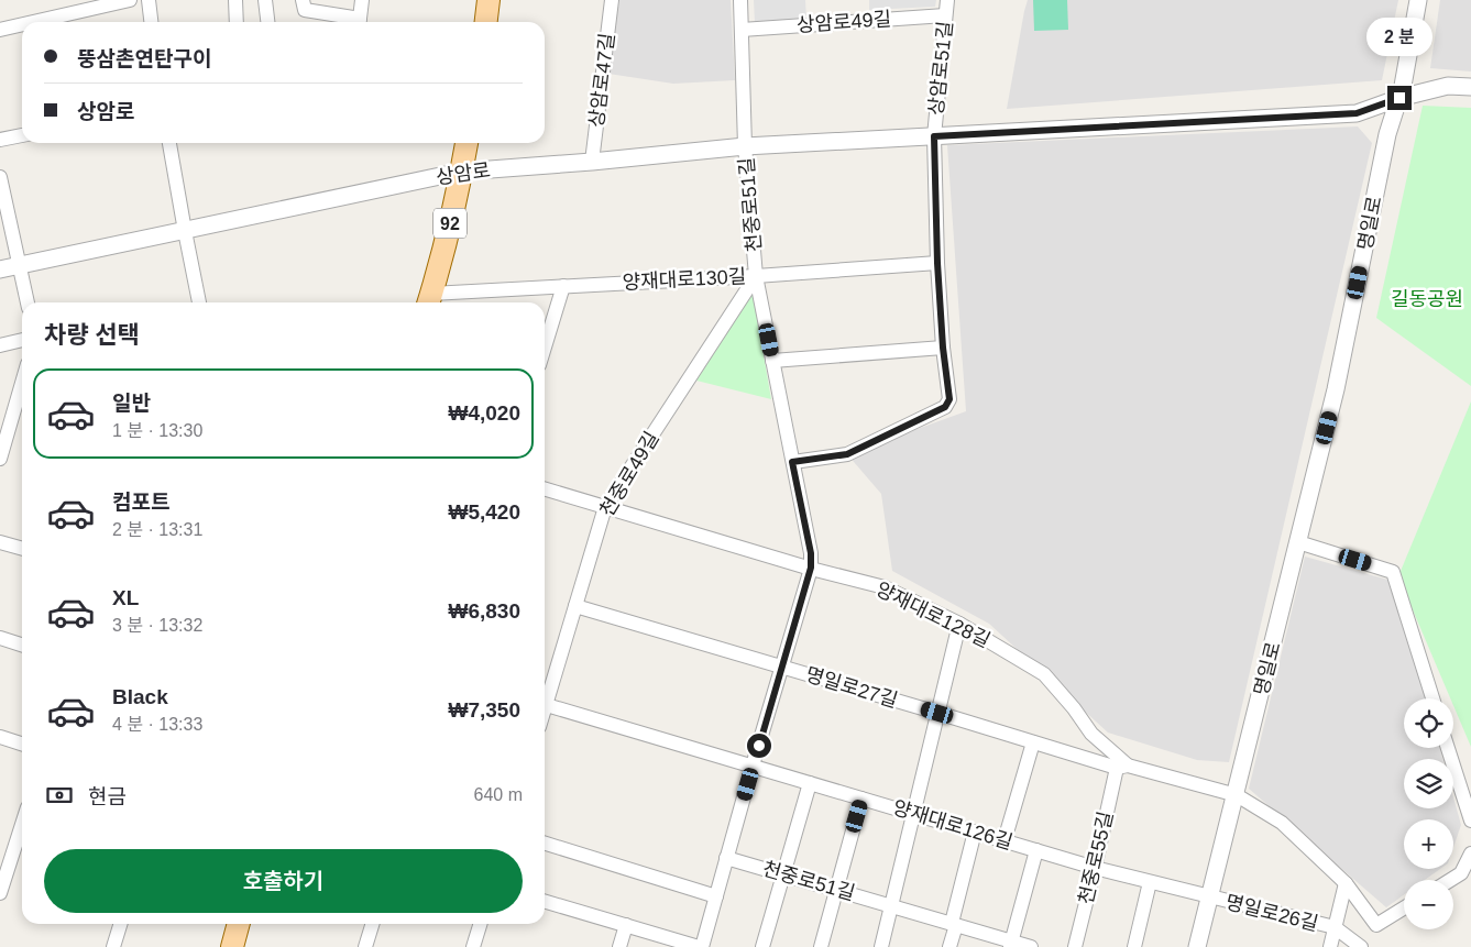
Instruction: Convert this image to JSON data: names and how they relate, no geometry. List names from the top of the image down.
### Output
{
  "streets": {
    "main road": ["92"],
    "street": [
      "상암로49길",
      "상암로51길",
      "상암로47길",
      "상암로",
      "천중로51길",
      "명일로",
      "양재대로130길",
      "천중로49길",
      "양재대로128길",
      "명일로27길",
      "양재대로126길",
      "천중로55길",
      "명일로26길"
    ]
  },
  "crossings": [
    ["상암로49길", "상암로51길"],
    ["상암로51길", "상암로"],
    ["상암로47길", "상암로"],
    ["상암로", "천중로51길"],
    ["상암로", "92"],
    ["상암로", "명일로"],
    ["천중로51길", "양재대로130길"],
    ["천중로51길", "천중로49길"],
    ["천중로51길", "양재대로128길"],
    ["천중로51길", "명일로27길"],
    ["천중로51길", "양재대로126길"],
    ["92", "양재대로130길"],
    ["명일로", "명일로27길"],
    ["명일로", "양재대로126길"],
    ["명일로", "명일로26길"],
    ["양재대로130길", "천중로49길"],
    ["천중로49길", "양재대로128길"],
    ["천중로49길", "명일로27길"],
    ["양재대로128길", "명일로27길"],
    ["양재대로128길", "천중로55길"],
    ["명일로27길", "천중로55길"],
    ["양재대로126길", "천중로55길"],
    ["양재대로126길", "명일로26길"]
  ],
  "parks": ["길동공원"],
  "page": {
    "bubble": "2 분",
    "banner": ["뚱삼촌연탄구이", "상암로"],
    "heading": "차량 선택",
    "list": [
      {
        "name": "일반",
        "note": "1 분 · 13:30",
        "value": "₩4,020"
      },
      {
        "name": "컴포트",
        "note": "2 분 · 13:31",
        "value": "₩5,420"
      },
      {
        "name": "XL",
        "note": "3 분 · 13:32",
        "value": "₩6,830"
      },
      {
        "name": "Black",
        "note": "4 분 · 13:33",
        "value": "₩7,350"
      }
    ],
    "map_buttons": ["+", "−"],
    "pay": ["현금", "640 m"],
    "buttons": "호출하기"
  }
}
